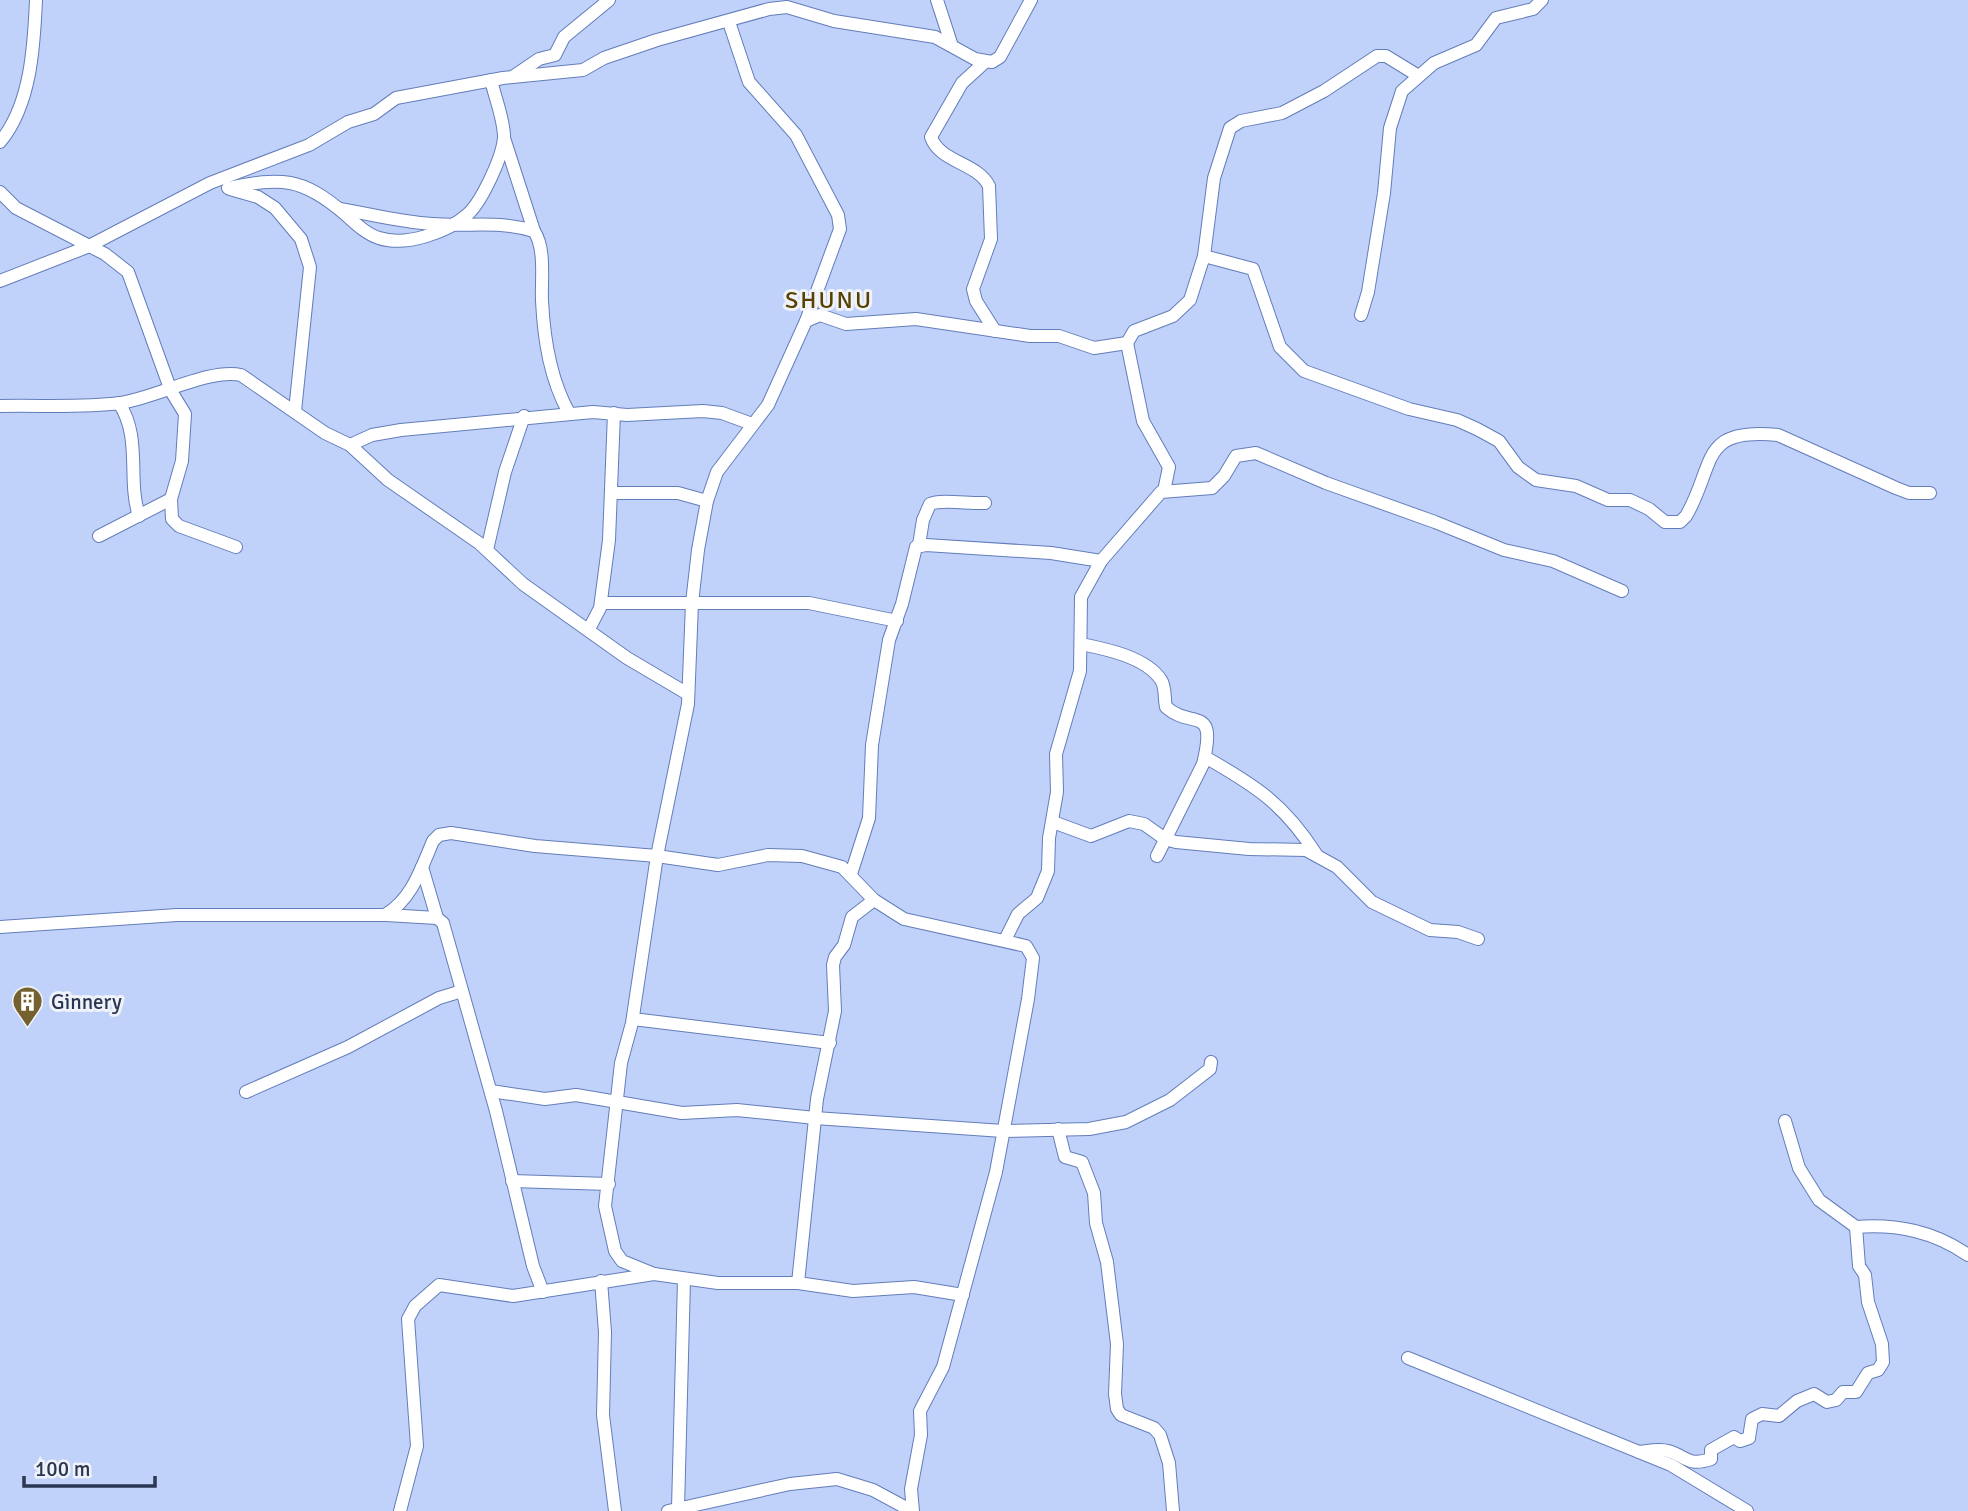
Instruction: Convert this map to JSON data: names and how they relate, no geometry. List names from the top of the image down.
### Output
{
  "districts": ["SHUNU"],
  "places": {
    "building": ["Ginnery"]
  },
  "scale_bar": "100 m"
}
